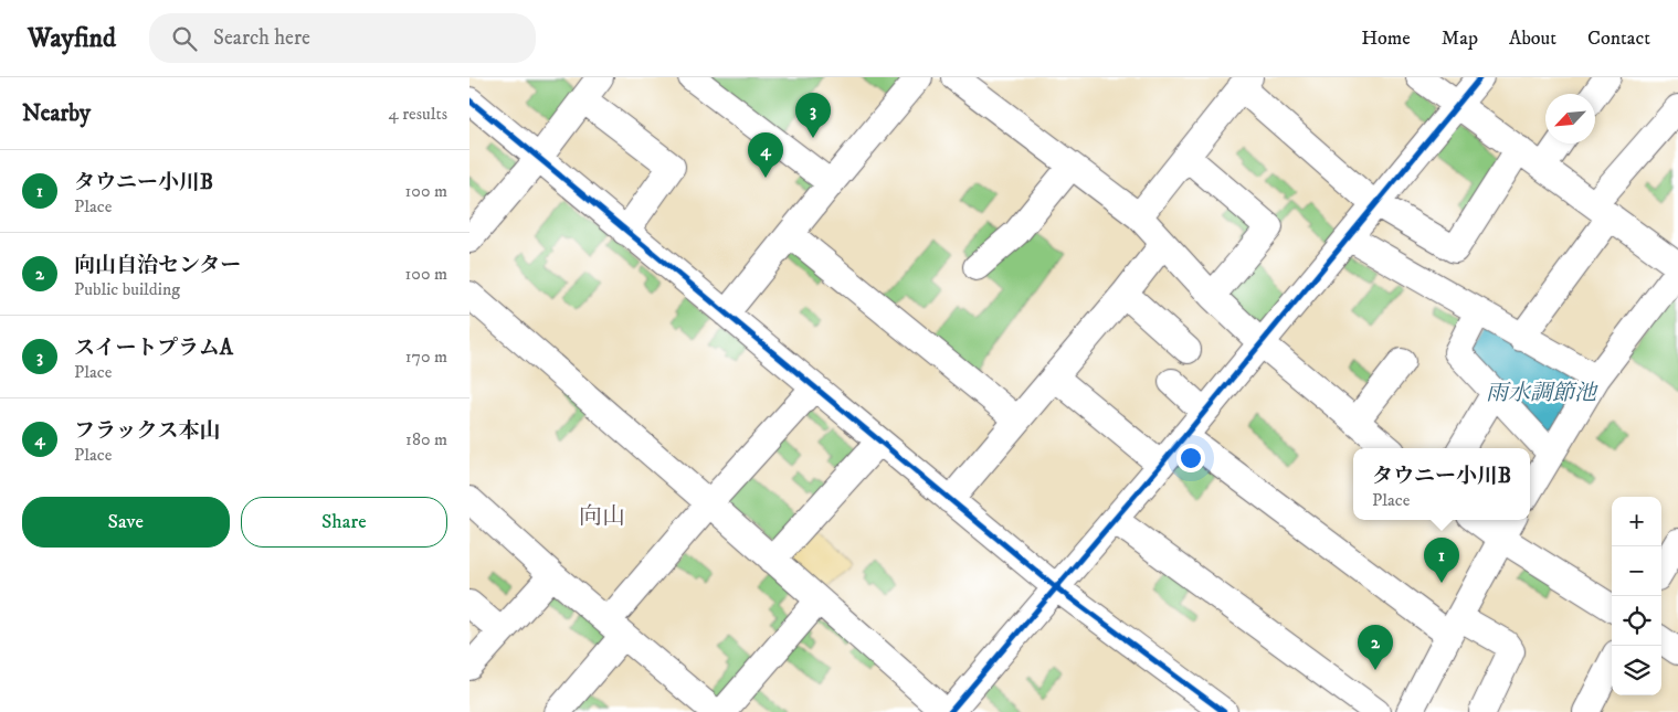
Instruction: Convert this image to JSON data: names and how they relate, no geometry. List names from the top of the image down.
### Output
{
  "districts": ["向山"],
  "water": ["雨水調節池"],
  "north": "bottom left",
  "page": {
    "header": "Wayfind",
    "search": "Search here",
    "nav": [
      "Home",
      "Map",
      "About",
      "Contact"
    ],
    "heading": ["Nearby", "4 results"],
    "pins": [
      "3",
      "4",
      "1",
      "2"
    ],
    "list": [
      {
        "mark": "1",
        "name": "タウニー小川B",
        "note": "Place",
        "value": "100 m"
      },
      {
        "mark": "2",
        "name": "向山自治センター",
        "note": "Public building",
        "value": "100 m"
      },
      {
        "mark": "3",
        "name": "スイートプラムA",
        "note": "Place",
        "value": "170 m"
      },
      {
        "mark": "4",
        "name": "フラックス本山",
        "note": "Place",
        "value": "180 m"
      }
    ],
    "popup": ["タウニー小川B", "Place"],
    "buttons": ["Save", "Share"],
    "map_buttons": ["+", "−"]
  }
}
